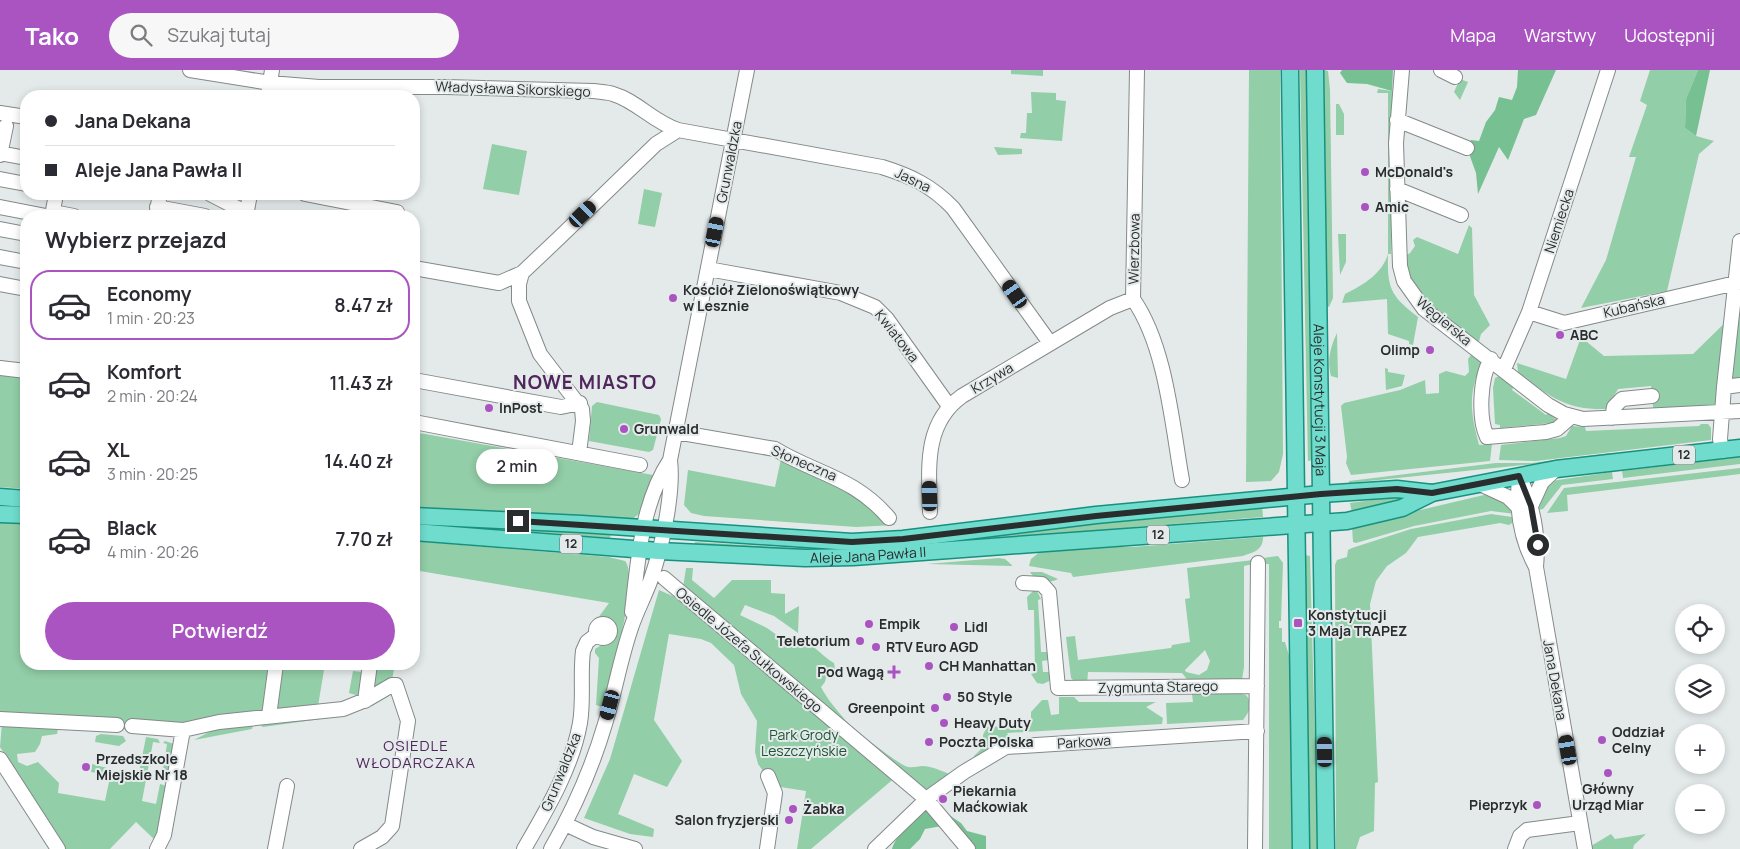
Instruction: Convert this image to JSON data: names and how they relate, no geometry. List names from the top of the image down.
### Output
{
  "streets": {
    "main road": ["Aleje Konstytucji 3 Maja", "12", "Aleje Jana Pawła II"],
    "street": [
      "Władysława Sikorskiego",
      "Grunwaldzka",
      "Jasna",
      "Niemiecka",
      "Wierzbowa",
      "Kubańska",
      "Węgierska",
      "Kwiatowa",
      "Krzywa",
      "Słoneczna",
      "Osiedle Józefa Sułkowskiego",
      "Jana Dekana",
      "Zygmunta Starego",
      "Parkowa"
    ]
  },
  "crossings": [
    ["Władysława Sikorskiego", "Jasna"],
    ["Grunwaldzka", "Jasna"],
    ["Grunwaldzka", "Kwiatowa"],
    ["Grunwaldzka", "Słoneczna"],
    ["Grunwaldzka", "Aleje Jana Pawła II"],
    ["Jasna", "Krzywa"],
    ["Niemiecka", "Kubańska"],
    ["Niemiecka", "Węgierska"],
    ["Wierzbowa", "Krzywa"],
    ["Kwiatowa", "Krzywa"],
    ["Aleje Konstytucji 3 Maja", "12"],
    ["Aleje Konstytucji 3 Maja", "Aleje Jana Pawła II"],
    ["12", "Aleje Jana Pawła II"],
    ["12", "Jana Dekana"],
    ["Osiedle Józefa Sułkowskiego", "Parkowa"]
  ],
  "districts": ["NOWE MIASTO", "OSIEDLE WŁODARCZAKA"],
  "parks": ["Park Grody Leszczyńskie"],
  "places": {
    "other": [
      "McDonald's",
      "Amic",
      "Kościół Zielonoświątkowy w Lesznie",
      "ABC",
      "Olimp",
      "InPost",
      "Grunwald",
      "Empik",
      "Lidl",
      "Teletorium",
      "RTV Euro AGD",
      "CH Manhattan",
      "50 Style",
      "Greenpoint",
      "Heavy Duty",
      "Oddział Celny",
      "Poczta Polska",
      "Przedszkole Miejskie Nr 18",
      "Główny Urząd Miar",
      "Piekarnia Maćkowiak",
      "Pieprzyk",
      "Żabka",
      "Salon fryzjerski"
    ],
    "transit": ["Konstytucji 3 Maja TRAPEZ"],
    "health": ["Pod Wagą"]
  },
  "page": {
    "header": "Tako",
    "search": "Szukaj tutaj",
    "nav": ["Mapa", "Warstwy", "Udostępnij"],
    "banner": ["Jana Dekana", "Aleje Jana Pawła II"],
    "heading": "Wybierz przejazd",
    "list": [
      {
        "name": "Economy",
        "note": "1 min · 20:23",
        "value": "8.47 zł"
      },
      {
        "name": "Komfort",
        "note": "2 min · 20:24",
        "value": "11.43 zł"
      },
      {
        "name": "XL",
        "note": "3 min · 20:25",
        "value": "14.40 zł"
      },
      {
        "name": "Black",
        "note": "4 min · 20:26",
        "value": "7.70 zł"
      }
    ],
    "bubble": "2 min",
    "buttons": "Potwierdź",
    "map_buttons": ["+", "−"]
  }
}
